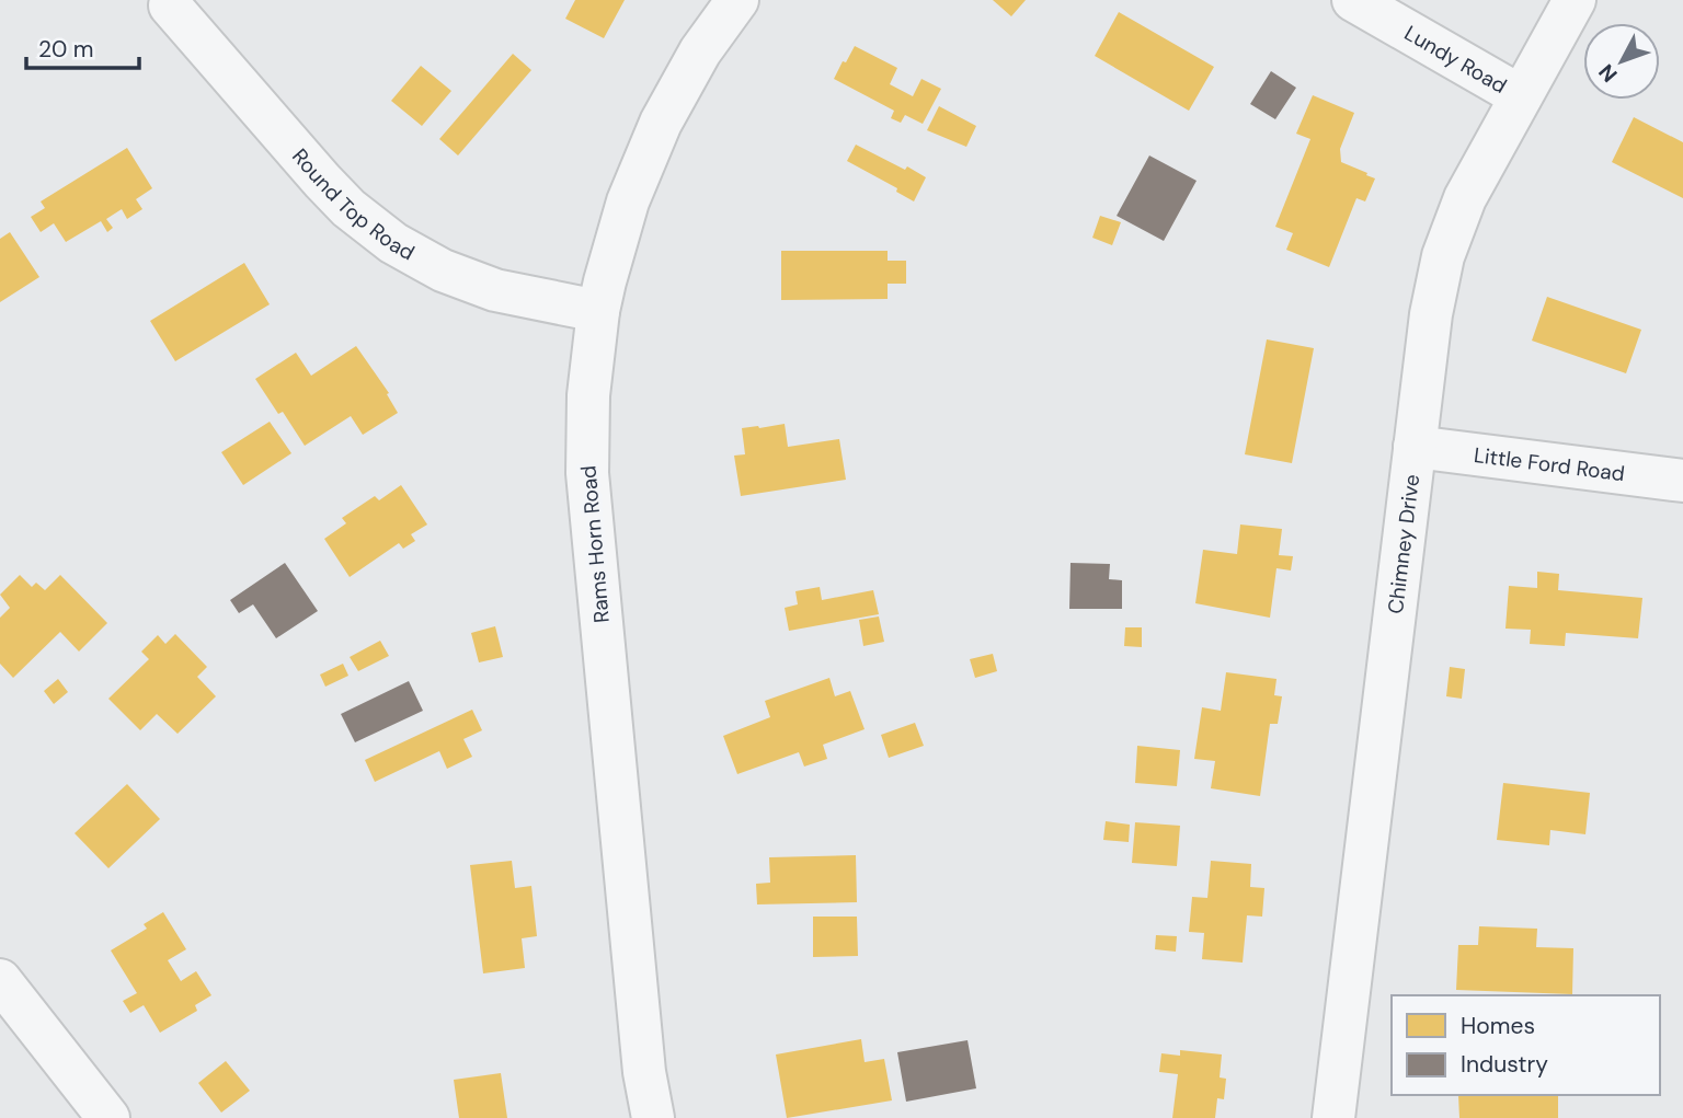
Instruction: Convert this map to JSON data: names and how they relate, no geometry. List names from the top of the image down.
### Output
{
  "streets": {
    "street": [
      "Lundy Road",
      "Round Top Road",
      "Little Ford Road",
      "Chimney Drive",
      "Rams Horn Road"
    ]
  },
  "crossings": [
    ["Lundy Road", "Chimney Drive"],
    ["Round Top Road", "Rams Horn Road"],
    ["Little Ford Road", "Chimney Drive"]
  ],
  "legend": ["Homes", "Industry"],
  "scale_bar": "20 m",
  "north": "bottom left"
}
